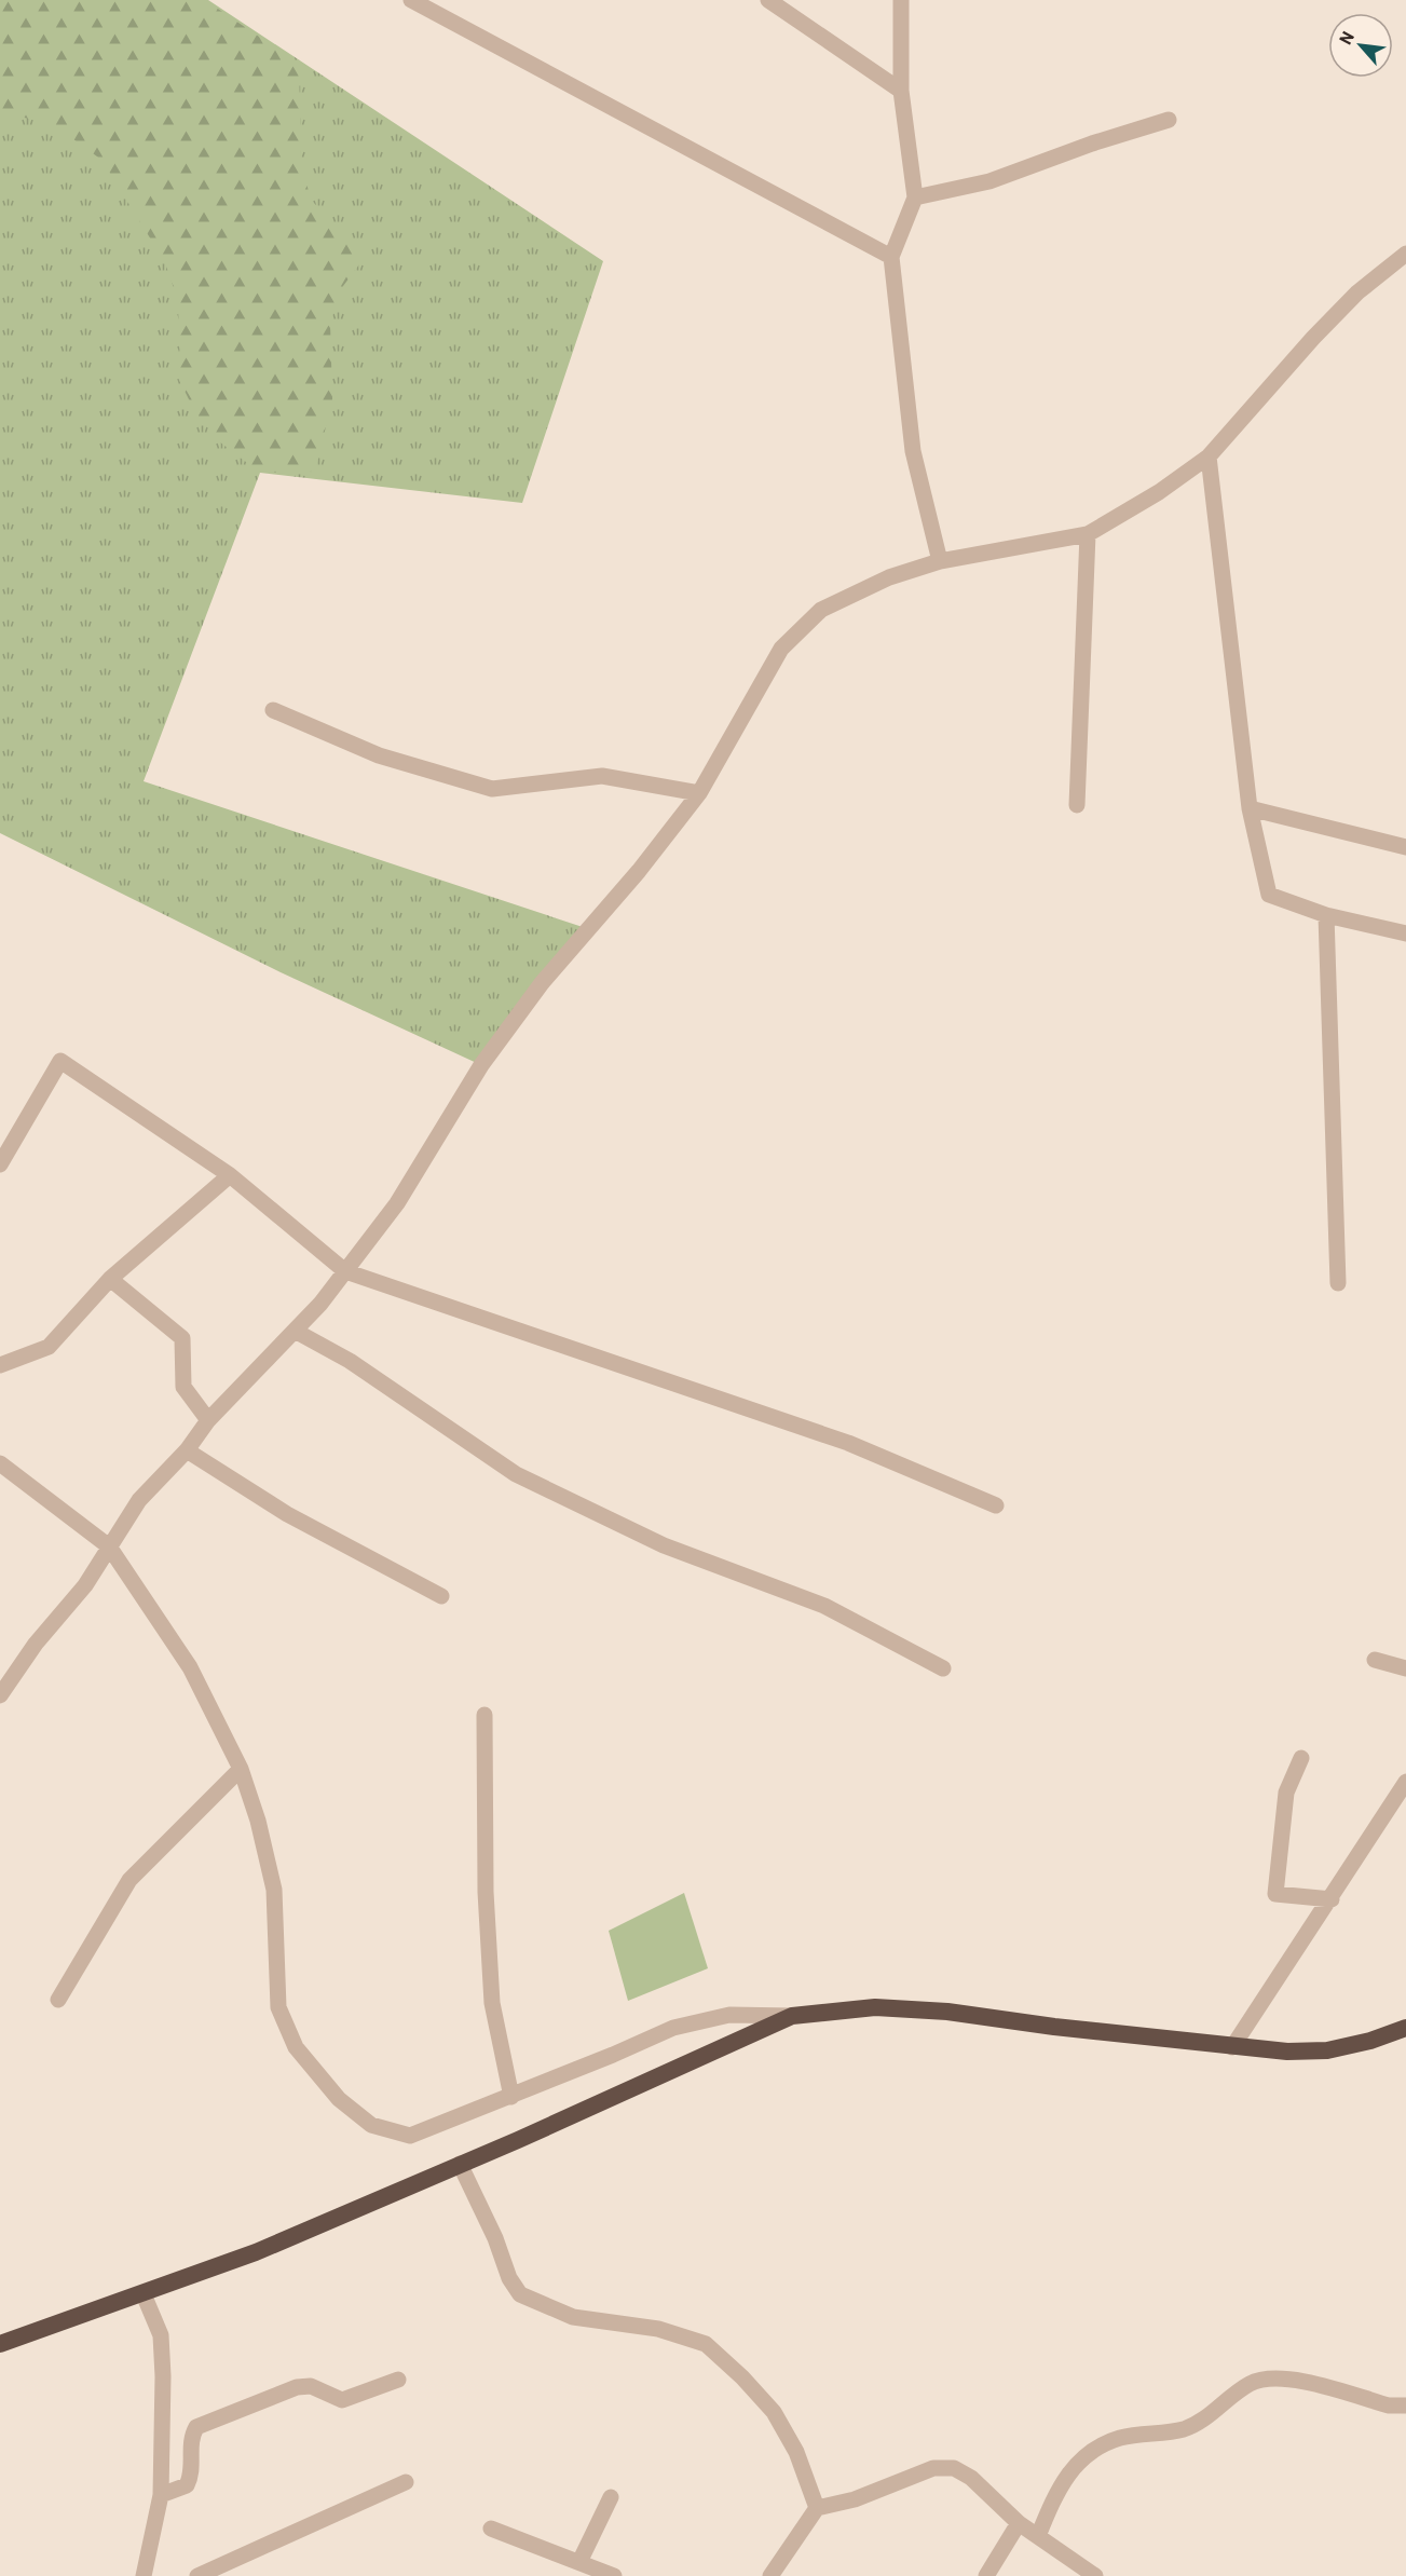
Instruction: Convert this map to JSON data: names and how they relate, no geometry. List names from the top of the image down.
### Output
{
  "north": "top left"
}
